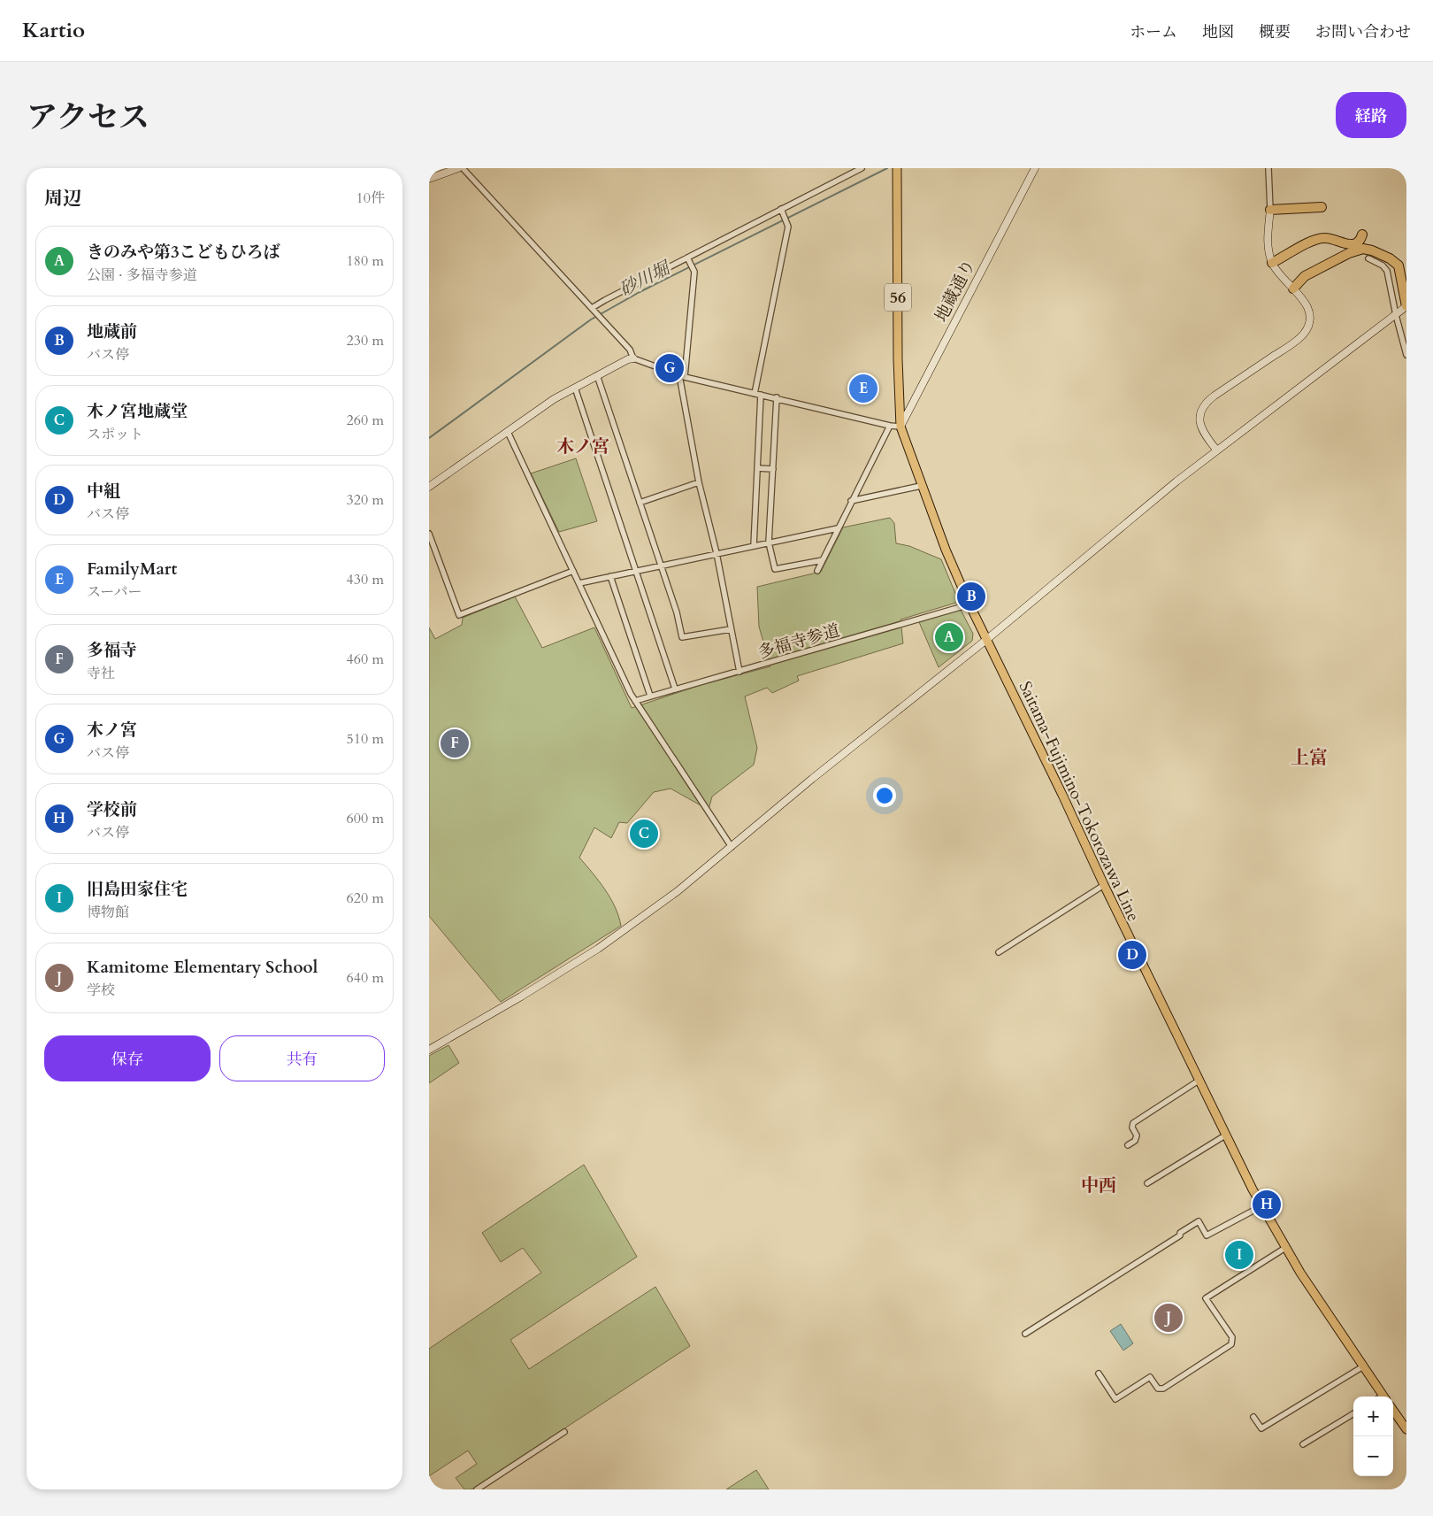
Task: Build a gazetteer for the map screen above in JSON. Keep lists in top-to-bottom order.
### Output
{
  "streets": {
    "main road": ["56", "Saitama-Fujimino-Tokorozawa Line"],
    "street": ["地蔵通り", "多福寺参道"]
  },
  "crossings": [
    ["地蔵通り", "Saitama-Fujimino-Tokorozawa Line"],
    ["多福寺参道", "Saitama-Fujimino-Tokorozawa Line"]
  ],
  "districts": ["木ノ宮", "上富", "中西"],
  "water": ["砂川堀"],
  "page": {
    "header": "Kartio",
    "nav": [
      "ホーム",
      "地図",
      "概要",
      "お問い合わせ"
    ],
    "title": "アクセス",
    "buttons": [
      "経路",
      ["保存", "共有"]
    ],
    "heading": ["周辺", "10件"],
    "list": [
      {
        "mark": "A",
        "name": "きのみや第3こどもひろば",
        "note": "公園 · 多福寺参道",
        "value": "180 m"
      },
      {
        "mark": "B",
        "name": "地蔵前",
        "note": "バス停",
        "value": "230 m"
      },
      {
        "mark": "C",
        "name": "木ノ宮地蔵堂",
        "note": "スポット",
        "value": "260 m"
      },
      {
        "mark": "D",
        "name": "中組",
        "note": "バス停",
        "value": "320 m"
      },
      {
        "mark": "E",
        "name": "FamilyMart",
        "note": "スーパー",
        "value": "430 m"
      },
      {
        "mark": "F",
        "name": "多福寺",
        "note": "寺社",
        "value": "460 m"
      },
      {
        "mark": "G",
        "name": "木ノ宮",
        "note": "バス停",
        "value": "510 m"
      },
      {
        "mark": "H",
        "name": "学校前",
        "note": "バス停",
        "value": "600 m"
      },
      {
        "mark": "I",
        "name": "旧島田家住宅",
        "note": "博物館",
        "value": "620 m"
      },
      {
        "mark": "J",
        "name": "Kamitome Elementary School",
        "note": "学校",
        "value": "640 m"
      }
    ],
    "pins": [
      "G",
      "E",
      "B",
      "A",
      "F",
      "C",
      "D",
      "H",
      "I",
      "J"
    ],
    "map_buttons": ["+", "−"]
  }
}
